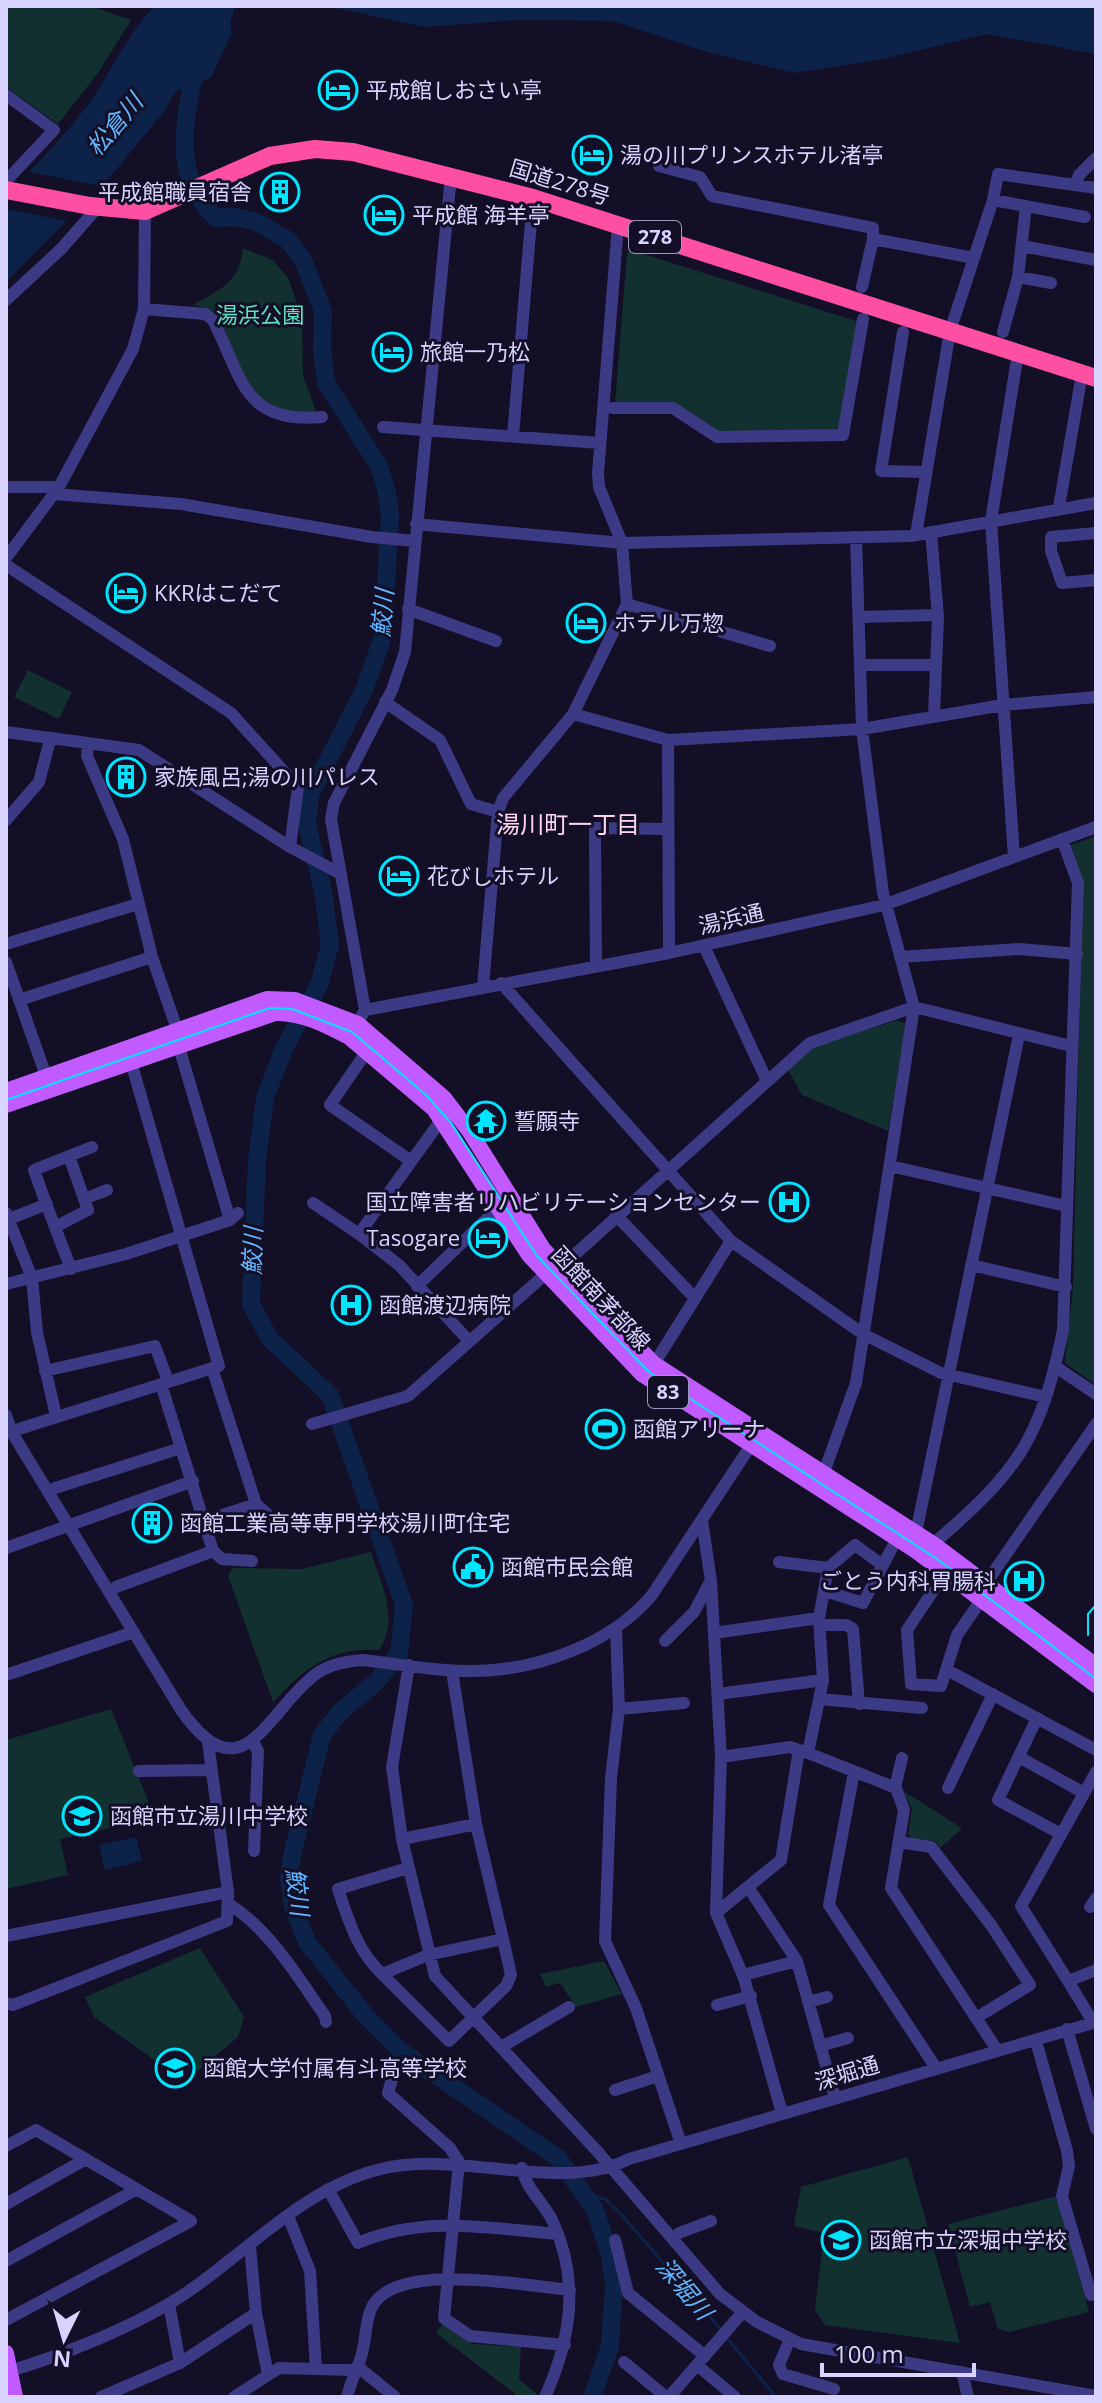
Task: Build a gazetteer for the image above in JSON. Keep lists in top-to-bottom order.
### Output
{
  "streets": {
    "highway": ["国道278号", "278"],
    "main road": ["函館南茅部線", "83"],
    "street": ["湯浜通", "深堀通"]
  },
  "crossings": [
    ["湯浜通", "函館南茅部線"]
  ],
  "districts": ["湯川町一丁目"],
  "water": ["松倉川", "鮫川", "深堀川"],
  "parks": ["湯浜公園"],
  "places": {
    "hotel": [
      "平成館しおさい亭",
      "湯の川プリンスホテル渚亭",
      "平成館 海羊亭",
      "旅館一乃松",
      "KKRはこだて",
      "ホテル万惣",
      "花びしホテル",
      "Tasogare"
    ],
    "building": ["平成館職員宿舎", "家族風呂;湯の川パレス", "函館工業高等専門学校湯川町住宅"],
    "temple": ["誓願寺"],
    "hospital": ["国立障害者リハビリテーションセンター", "函館渡辺病院", "ごとう内科胃腸科"],
    "sports": ["函館アリーナ"],
    "public building": ["函館市民会館"],
    "school or university": ["函館市立湯川中学校", "函館大学付属有斗高等学校", "函館市立深堀中学校"]
  },
  "scale_bar": "100 m",
  "north": "bottom"
}
